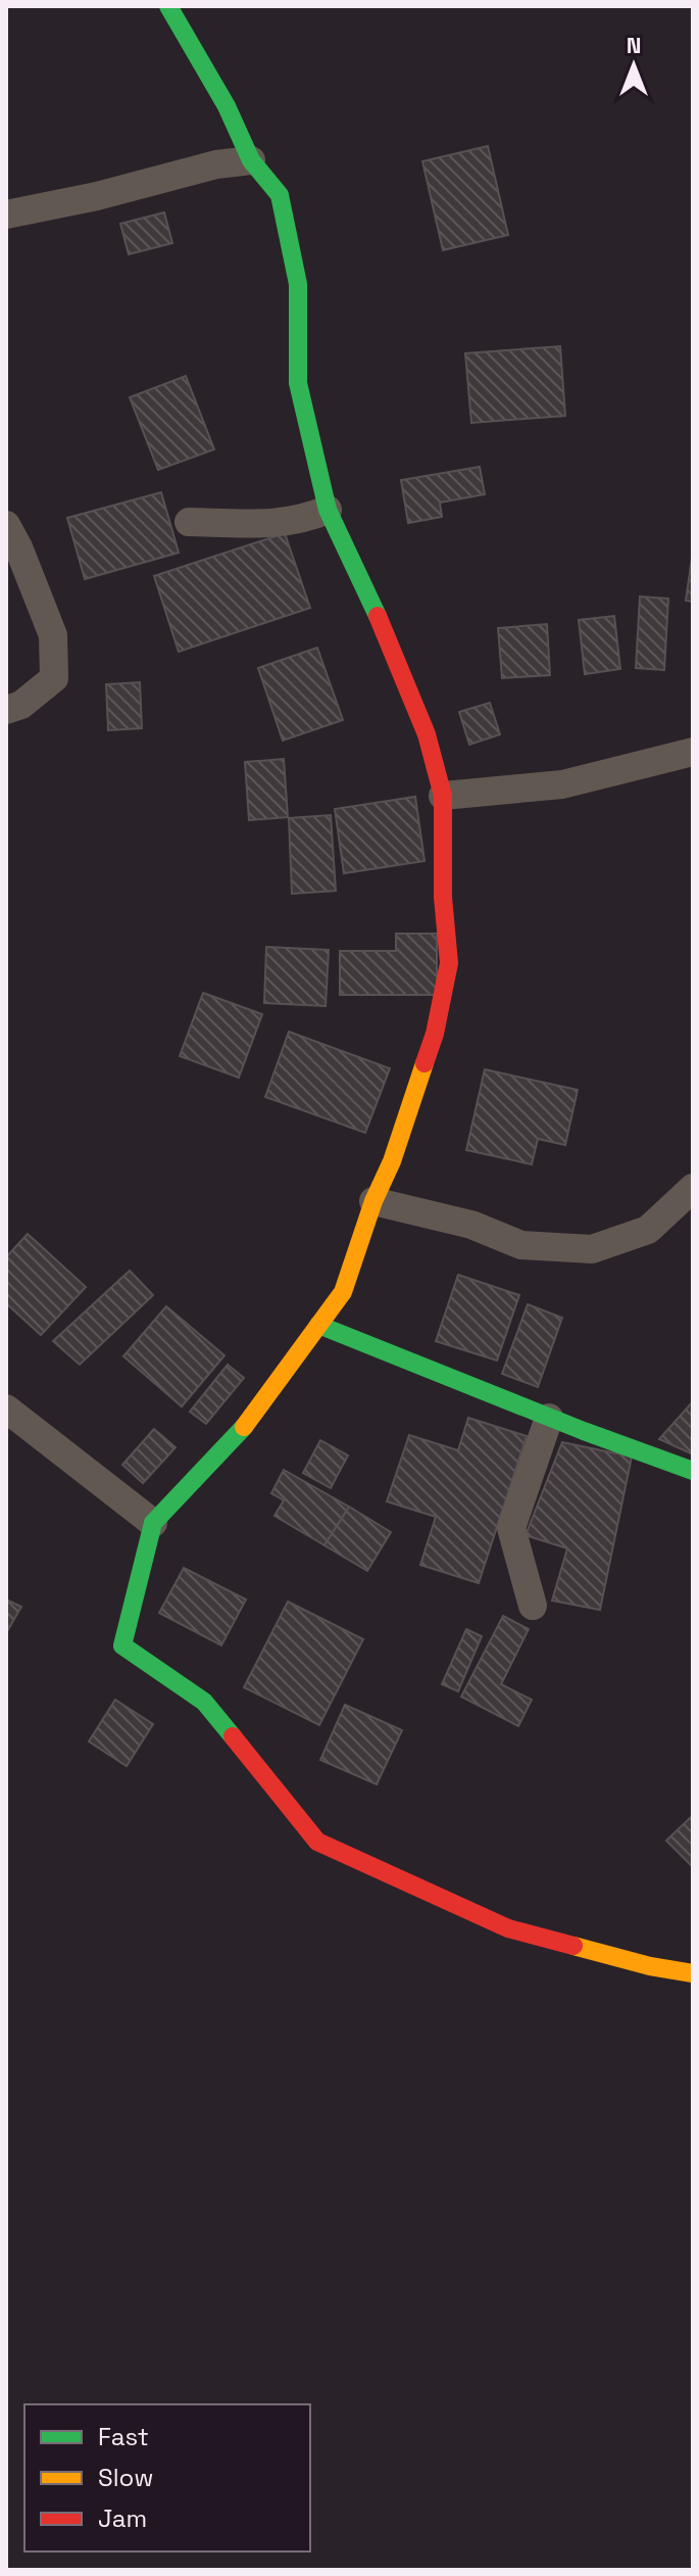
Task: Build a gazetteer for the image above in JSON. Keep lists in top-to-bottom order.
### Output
{
  "legend": ["Fast", "Slow", "Jam"],
  "north": "top"
}
